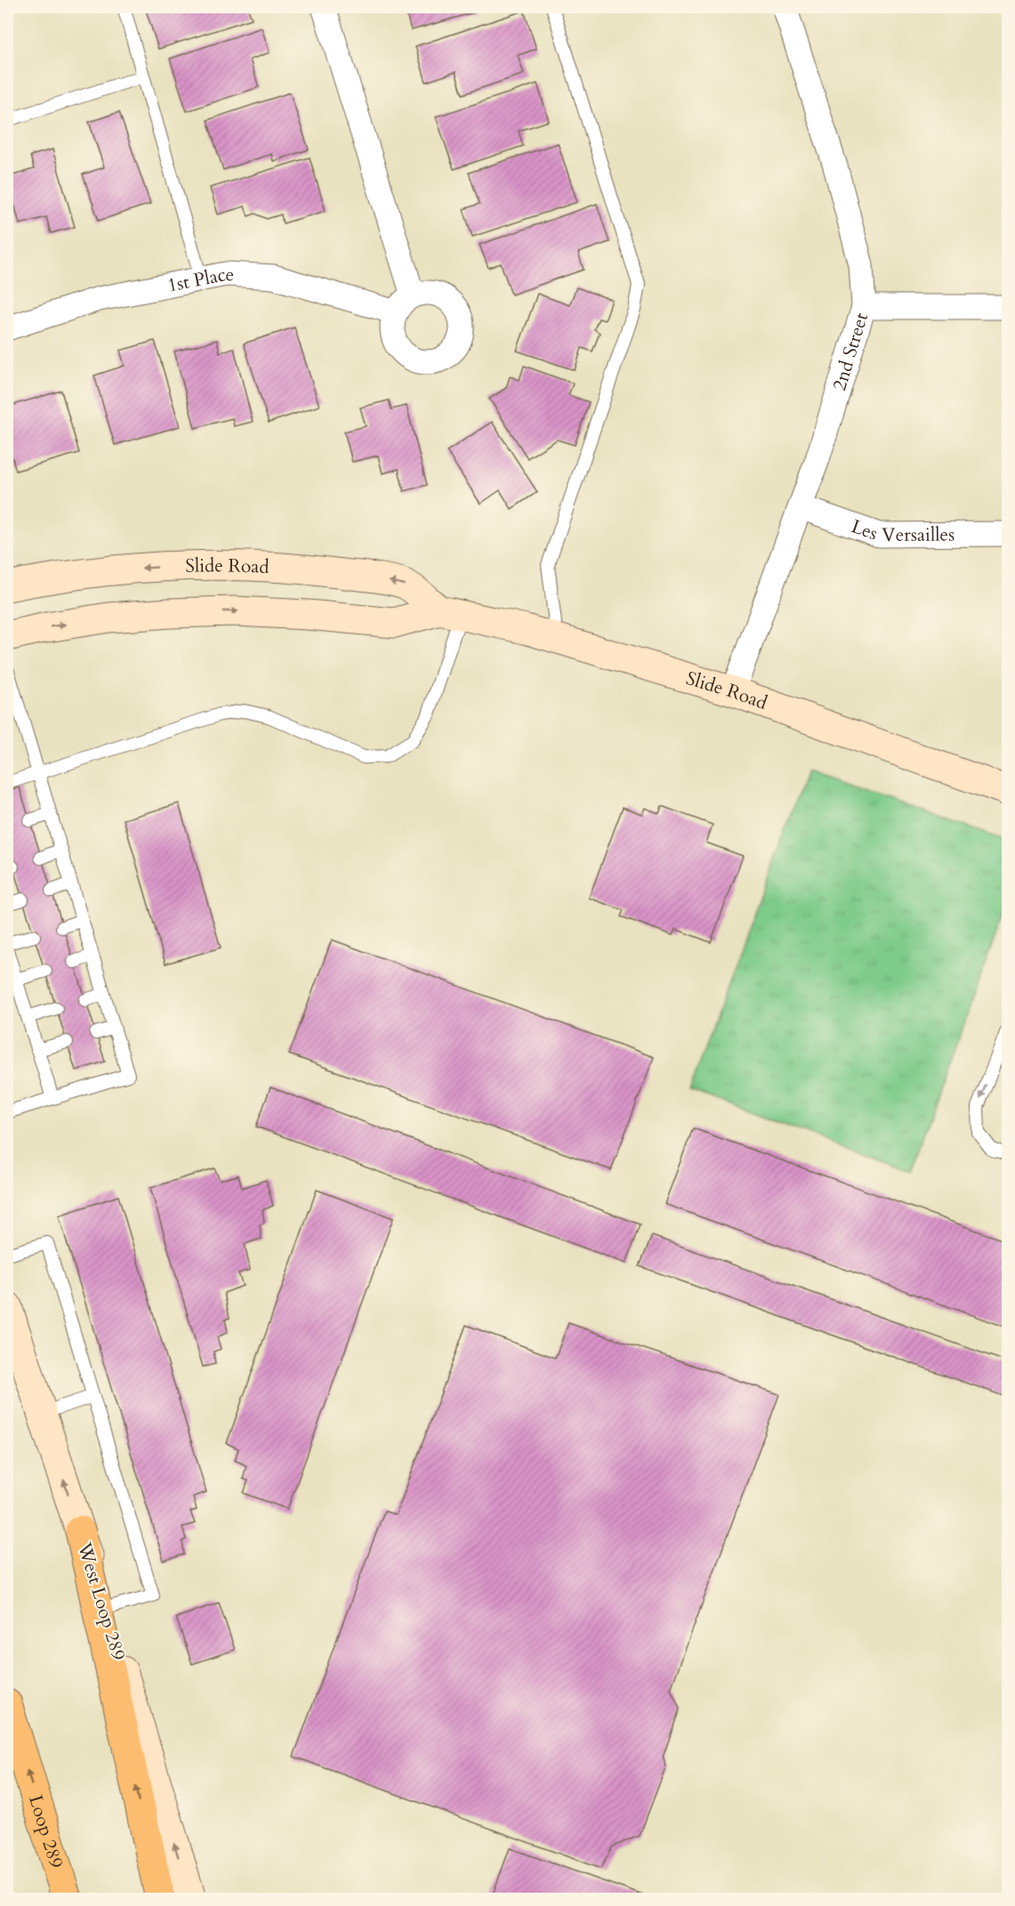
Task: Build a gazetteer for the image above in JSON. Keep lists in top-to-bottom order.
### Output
{
  "streets": {
    "highway": ["Loop 289"],
    "main road": ["Slide Road", "West Loop 289"],
    "street": ["1st Place", "2nd Street", "Les Versailles"]
  },
  "crossings": [
    ["2nd Street", "Les Versailles"],
    ["2nd Street", "Slide Road"]
  ],
  "one_way": ["West Loop 289"]
}
